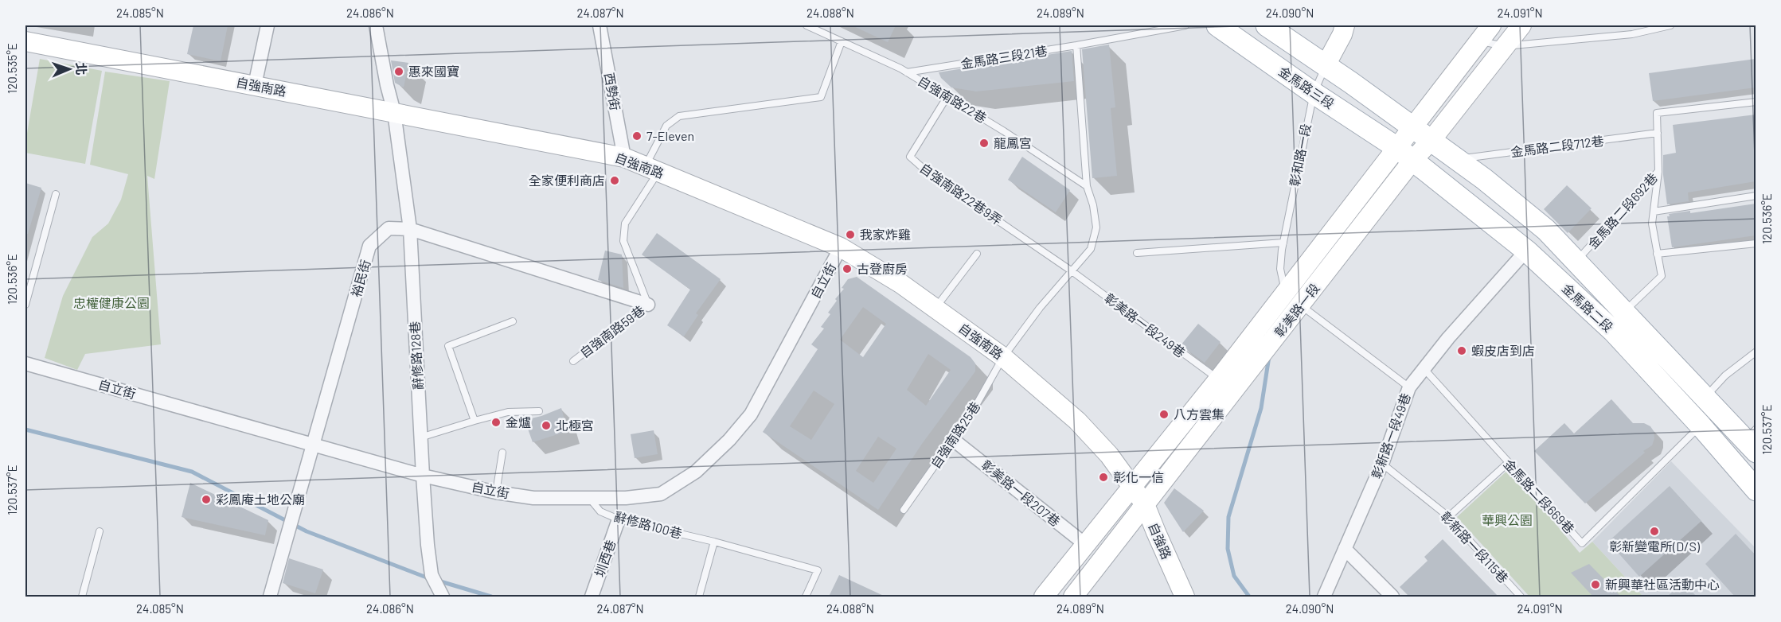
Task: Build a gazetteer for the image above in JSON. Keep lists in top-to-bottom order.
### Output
{
  "streets": {
    "main road": ["金馬路三段", "金馬路二段"],
    "street": [
      "自強南路",
      "西勢街",
      "彰和路一段",
      "裕民街",
      "自立街",
      "彰美路一段",
      "辭修路128巷",
      "彰新路一段49巷",
      "彰美路一段207巷",
      "自強路",
      "圳西巷"
    ],
    "lane": [
      "金馬路三段21巷",
      "自強南路22巷",
      "金馬路二段712巷",
      "自強南路22巷9弄",
      "金馬路二段692巷",
      "彰美路一段249巷",
      "自強南路59巷",
      "自強南路25巷",
      "金馬路二段669巷",
      "辭修路100巷",
      "彰新路一段115巷"
    ]
  },
  "crossings": [
    ["金馬路三段21巷", "自強南路22巷"],
    ["自強南路", "西勢街"],
    ["自強南路", "自立街"],
    ["自強南路", "彰美路一段"],
    ["自強南路", "自強南路59巷"],
    ["自強南路", "辭修路128巷"],
    ["自強南路", "自強南路25巷"],
    ["自強南路", "自強路"],
    ["金馬路三段", "彰和路一段"],
    ["金馬路三段", "金馬路二段"],
    ["金馬路三段", "彰美路一段"],
    ["自強南路22巷", "自強南路22巷9弄"],
    ["自強南路22巷", "自強南路59巷"],
    ["金馬路二段712巷", "金馬路二段692巷"],
    ["金馬路二段712巷", "金馬路二段"],
    ["彰和路一段", "彰美路一段"],
    ["自強南路22巷9弄", "彰美路一段249巷"],
    ["金馬路二段692巷", "金馬路二段"],
    ["裕民街", "自立街"],
    ["裕民街", "自強南路59巷"],
    ["裕民街", "辭修路128巷"],
    ["自立街", "辭修路128巷"],
    ["自立街", "辭修路100巷"],
    ["金馬路二段", "彰美路一段"],
    ["金馬路二段", "彰新路一段49巷"],
    ["金馬路二段", "金馬路二段669巷"],
    ["彰美路一段", "彰美路一段249巷"],
    ["彰美路一段", "彰美路一段207巷"],
    ["彰美路一段", "自強路"],
    ["彰新路一段49巷", "金馬路二段669巷"],
    ["彰新路一段49巷", "彰新路一段115巷"],
    ["辭修路100巷", "圳西巷"]
  ],
  "parks": ["忠權健康公園", "華興公園"],
  "places": [
    "惠來國寶",
    "7-Eleven",
    "龍鳳宮",
    "全家便利商店",
    "我家炸雞",
    "古登廚房",
    "蝦皮店到店",
    "八方雲集",
    "金爐",
    "北極宮",
    "彰化一信",
    "彩鳳庵土地公廟",
    "彰新變電所(D/S)",
    "新興華社區活動中心"
  ],
  "north": "right",
  "coordinates": [
    "24.085°N",
    "24.086°N",
    "24.087°N",
    "24.088°N",
    "24.089°N",
    "24.090°N",
    "24.091°N",
    "120.535°E",
    "120.536°E",
    "120.537°E"
  ]
}
